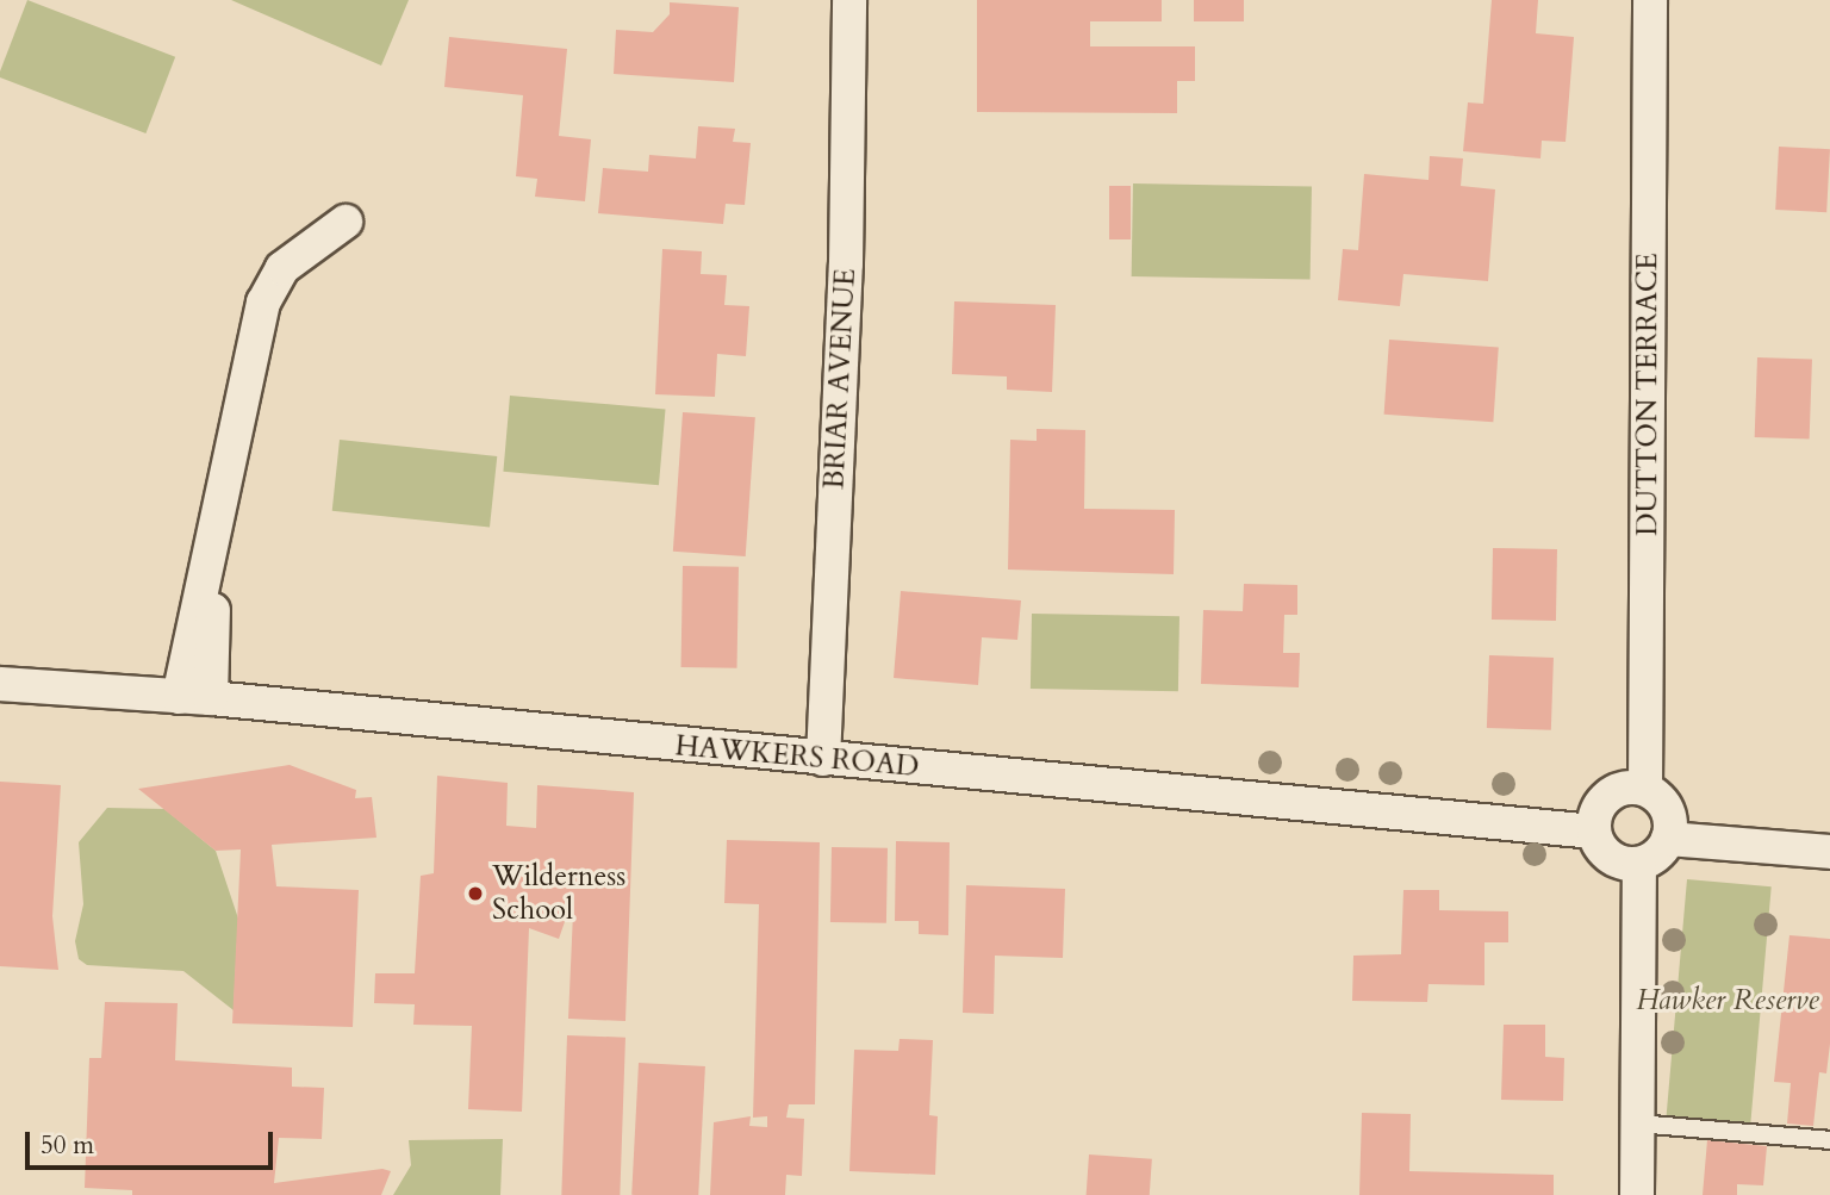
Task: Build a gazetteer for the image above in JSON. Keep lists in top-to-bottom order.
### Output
{
  "streets": {
    "street": ["BRIAR AVENUE", "DUTTON TERRACE", "HAWKERS ROAD"]
  },
  "crossings": [
    ["BRIAR AVENUE", "HAWKERS ROAD"],
    ["DUTTON TERRACE", "HAWKERS ROAD"]
  ],
  "parks": ["Hawker Reserve"],
  "places": ["Wilderness School"],
  "scale_bar": "50 m"
}
